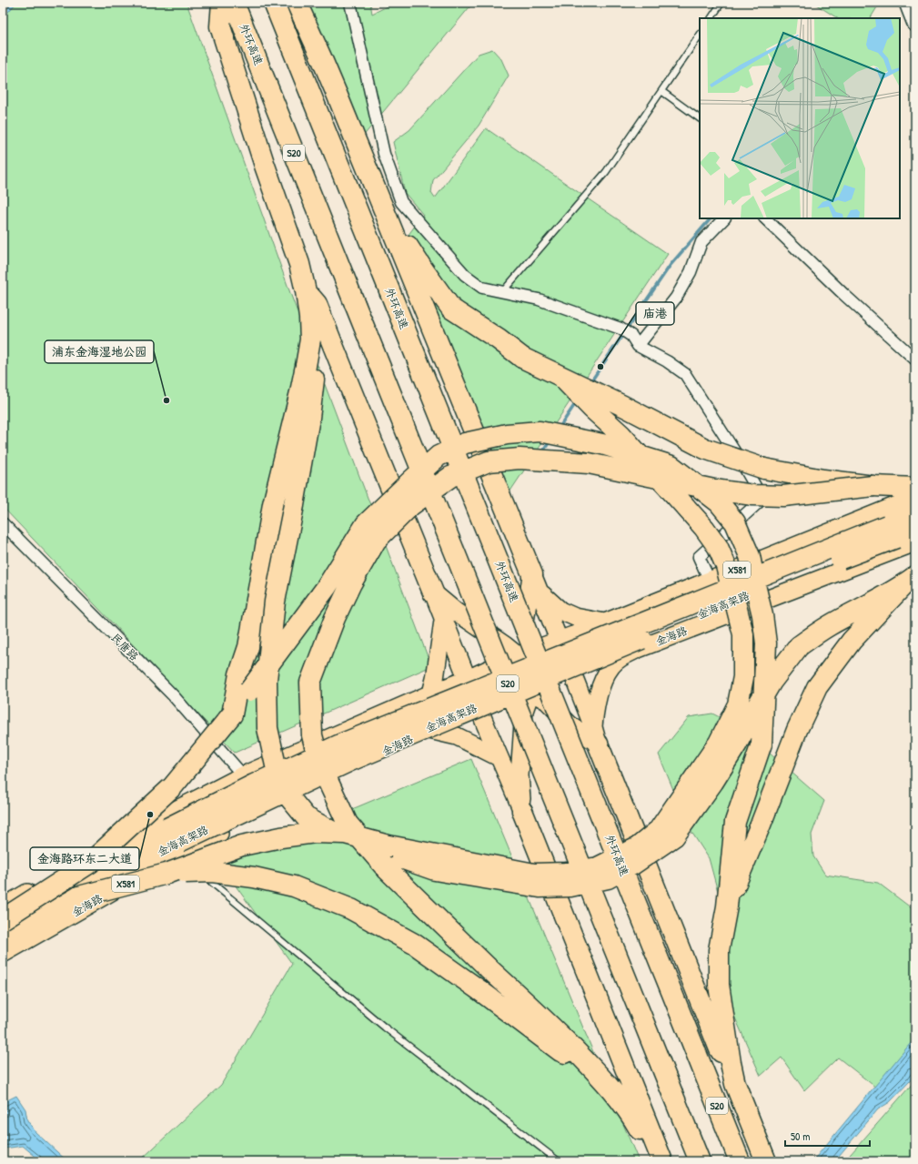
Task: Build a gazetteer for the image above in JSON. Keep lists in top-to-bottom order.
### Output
{
  "streets": {
    "highway": ["外环高速", "S20", "金海高架路"],
    "main road": ["X581", "金海路"],
    "street": ["民唐路"]
  },
  "crossings": [
    ["X581", "民唐路"]
  ],
  "places": ["庙港", "浦东金海湿地公园", "金海路环东二大道"],
  "scale_bar": "50 m"
}
